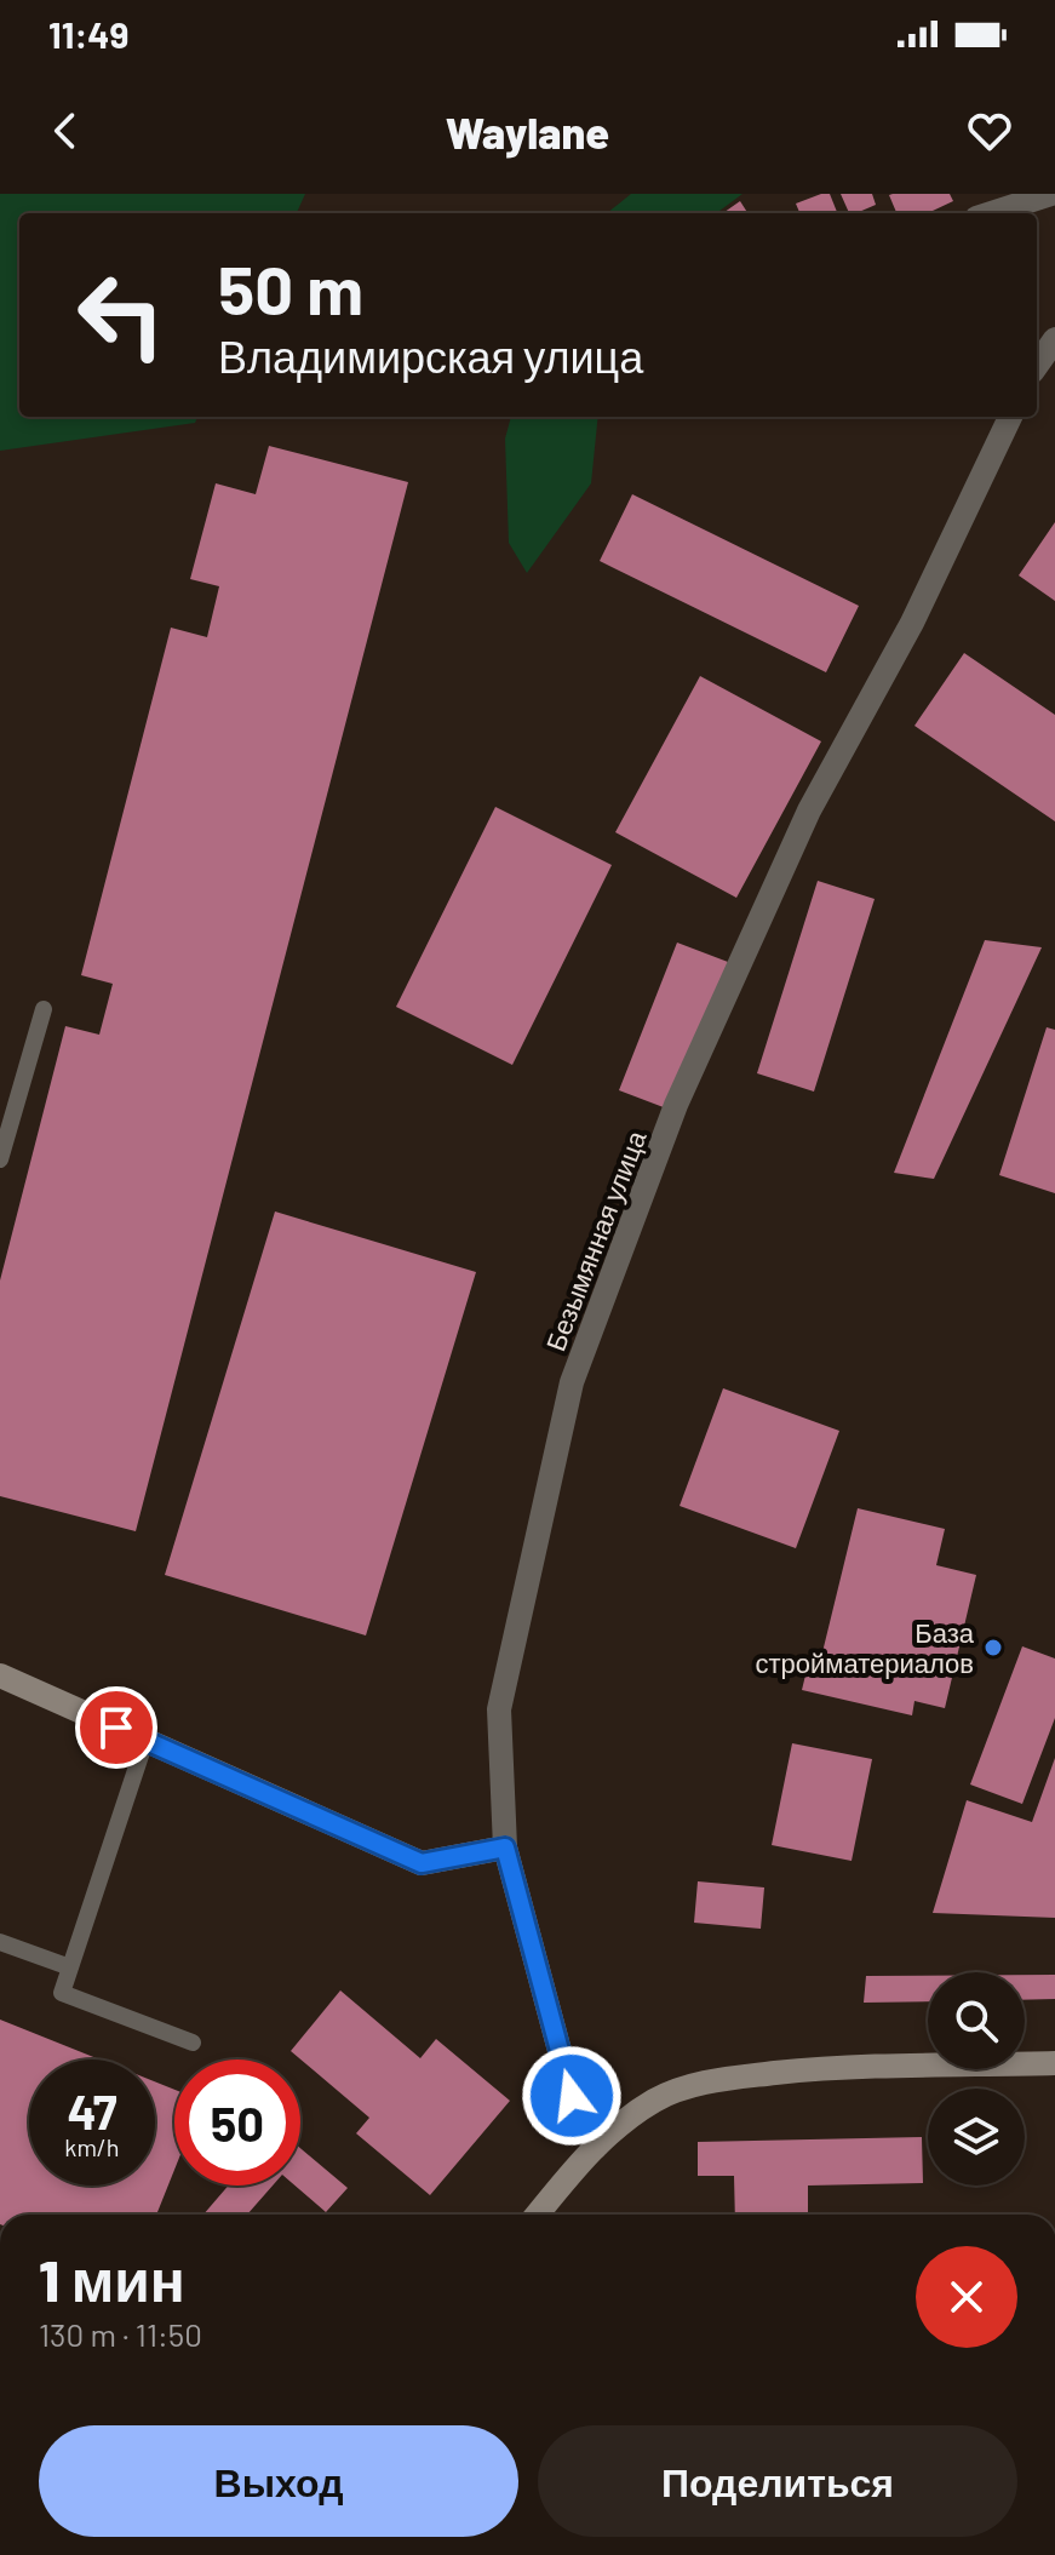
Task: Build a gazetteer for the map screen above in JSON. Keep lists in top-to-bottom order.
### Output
{
  "streets": {
    "main road": ["Безымянная улица"]
  },
  "places": ["База стройматериалов"],
  "page": {
    "status": "11:49",
    "header": "Waylane",
    "turn": ["50 m", "Владимирская улица"],
    "speed": "47 km/h",
    "limit": "50",
    "heading": ["1 мин", "130 m · 11:50"],
    "buttons": ["Выход", "Поделиться"]
  }
}
